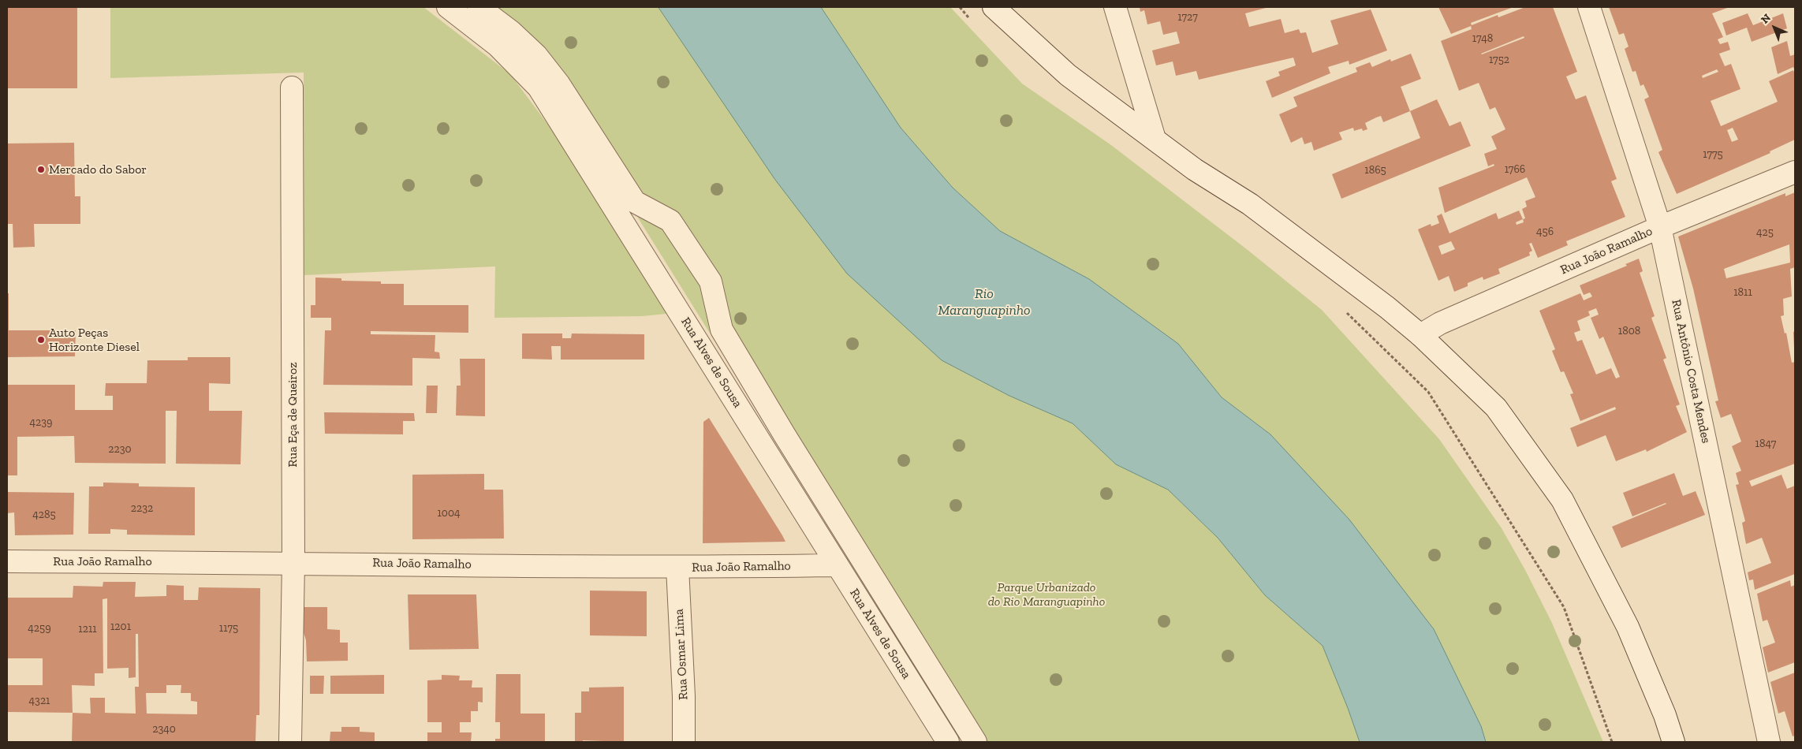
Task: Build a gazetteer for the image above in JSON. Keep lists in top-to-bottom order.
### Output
{
  "streets": {
    "street": [
      "Rua João Ramalho",
      "Rua Alves de Sousa",
      "Rua Antônio Costa Mendes",
      "Rua Eça de Queiroz",
      "Rua Osmar Lima"
    ]
  },
  "crossings": [
    ["Rua João Ramalho", "Rua Alves de Sousa"],
    ["Rua João Ramalho", "Rua Antônio Costa Mendes"],
    ["Rua João Ramalho", "Rua Eça de Queiroz"],
    ["Rua João Ramalho", "Rua Osmar Lima"]
  ],
  "water": ["Rio Maranguapinho"],
  "parks": ["Parque Urbanizado do Rio Maranguapinho"],
  "places": ["Mercado do Sabor", "Auto Peças Horizonte Diesel"],
  "house_numbers": [
    "1727",
    "1748",
    "1752",
    "1775",
    "1766",
    "1865",
    "456",
    "425",
    "1811",
    "1808",
    "4239",
    "1847",
    "2230",
    "2232",
    "1004",
    "4285",
    "1201",
    "4259",
    "1175",
    "1211",
    "4321",
    "2340"
  ],
  "north": "top left"
}
